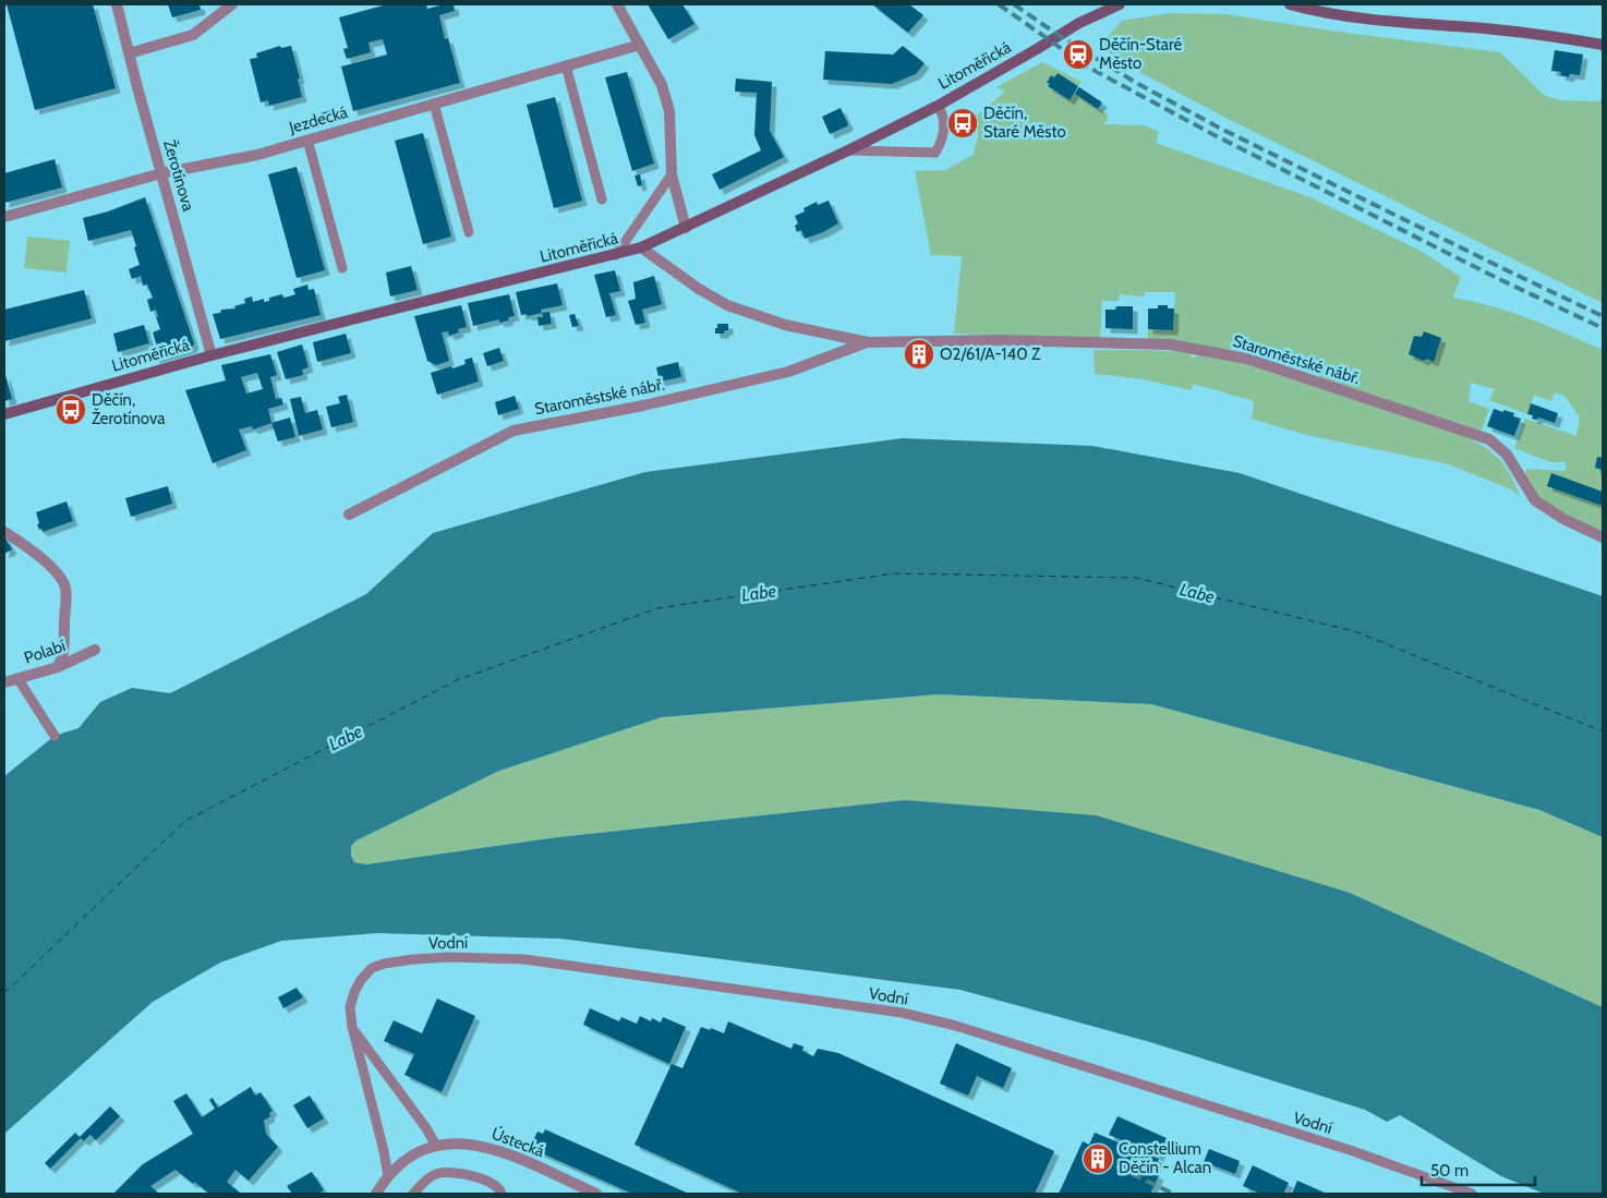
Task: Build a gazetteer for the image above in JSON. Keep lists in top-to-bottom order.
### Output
{
  "streets": {
    "main road": ["Litoměřická"],
    "street": [
      "Jezdecká",
      "Žerotínova",
      "Staroměstské nábř.",
      "Polabí",
      "Ústecká"
    ],
    "lane": ["Vodní"]
  },
  "crossings": [
    ["Litoměřická", "Žerotínova"],
    ["Litoměřická", "Staroměstské nábř."],
    ["Jezdecká", "Žerotínova"],
    ["Vodní", "Ústecká"]
  ],
  "water": ["Labe"],
  "places": {
    "station": ["Děčín-Staré Město"],
    "bus stop": ["Děčín, Staré Město", "Děčín, Žerotínova"],
    "building": ["O2/61/A-140 Z", "Constellium Děčín - Alcan"]
  },
  "scale_bar": "50 m"
}
